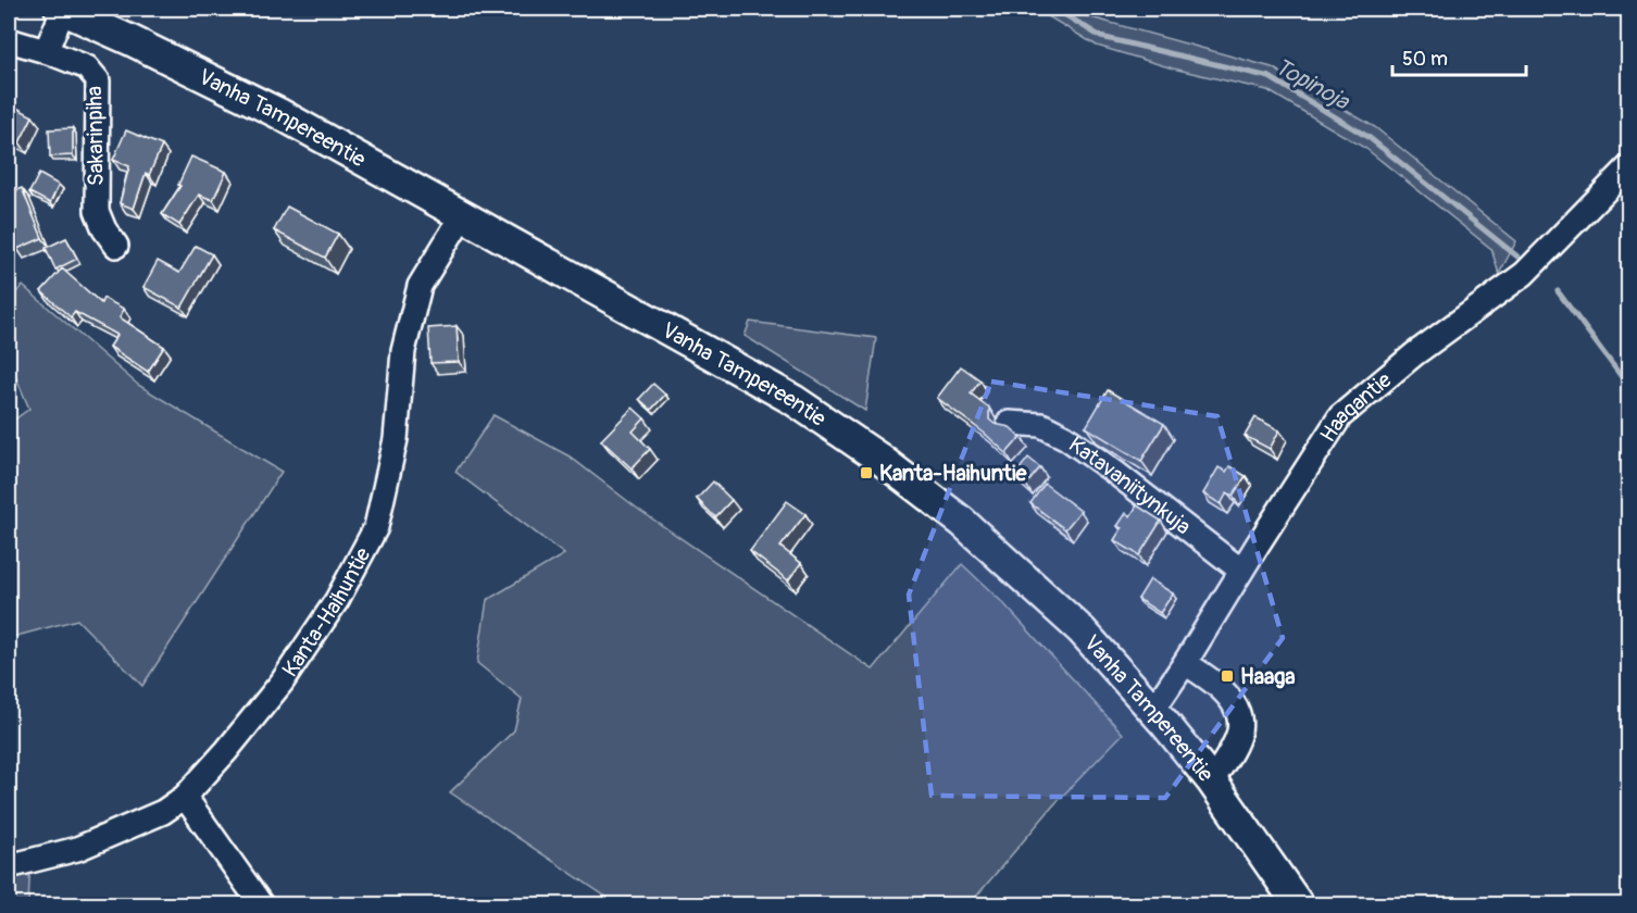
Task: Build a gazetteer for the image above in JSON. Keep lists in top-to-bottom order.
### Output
{
  "streets": {
    "main road": ["Vanha Tampereentie"],
    "street": [
      "Sakarinpiha",
      "Haagantie",
      "Katavaniitynkuja",
      "Kanta-Haihuntie"
    ]
  },
  "crossings": [
    ["Vanha Tampereentie", "Haagantie"],
    ["Vanha Tampereentie", "Kanta-Haihuntie"],
    ["Haagantie", "Katavaniitynkuja"]
  ],
  "water": ["Topinoja"],
  "places": {
    "transit": ["Kanta-Haihuntie", "Haaga"]
  },
  "scale_bar": "50 m"
}
